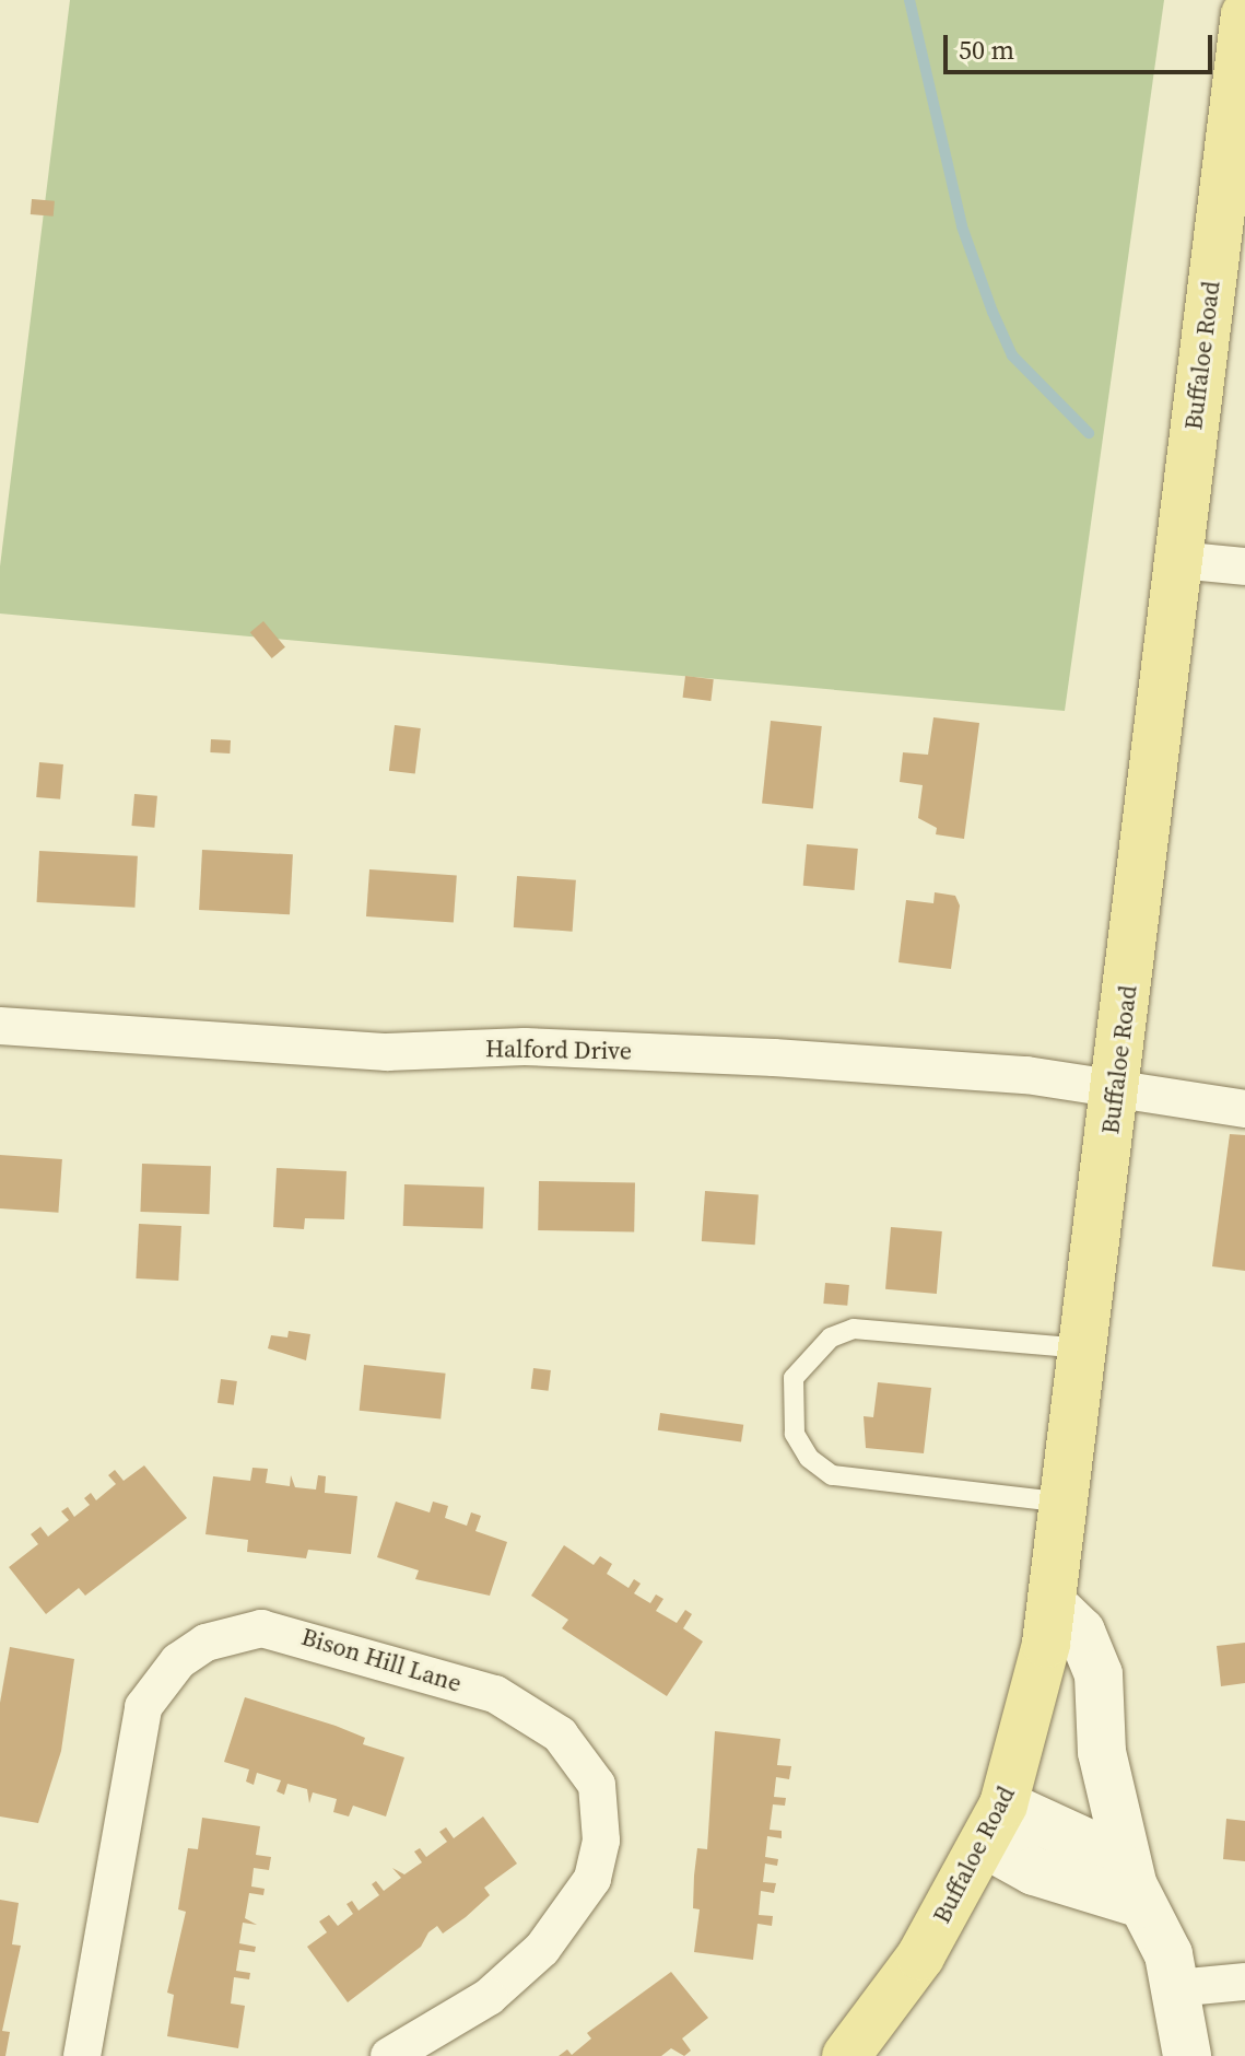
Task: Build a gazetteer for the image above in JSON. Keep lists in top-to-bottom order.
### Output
{
  "streets": {
    "main road": ["Buffaloe Road"],
    "street": ["Halford Drive", "Bison Hill Lane"]
  },
  "crossings": [
    ["Buffaloe Road", "Halford Drive"]
  ],
  "scale_bar": "50 m"
}
